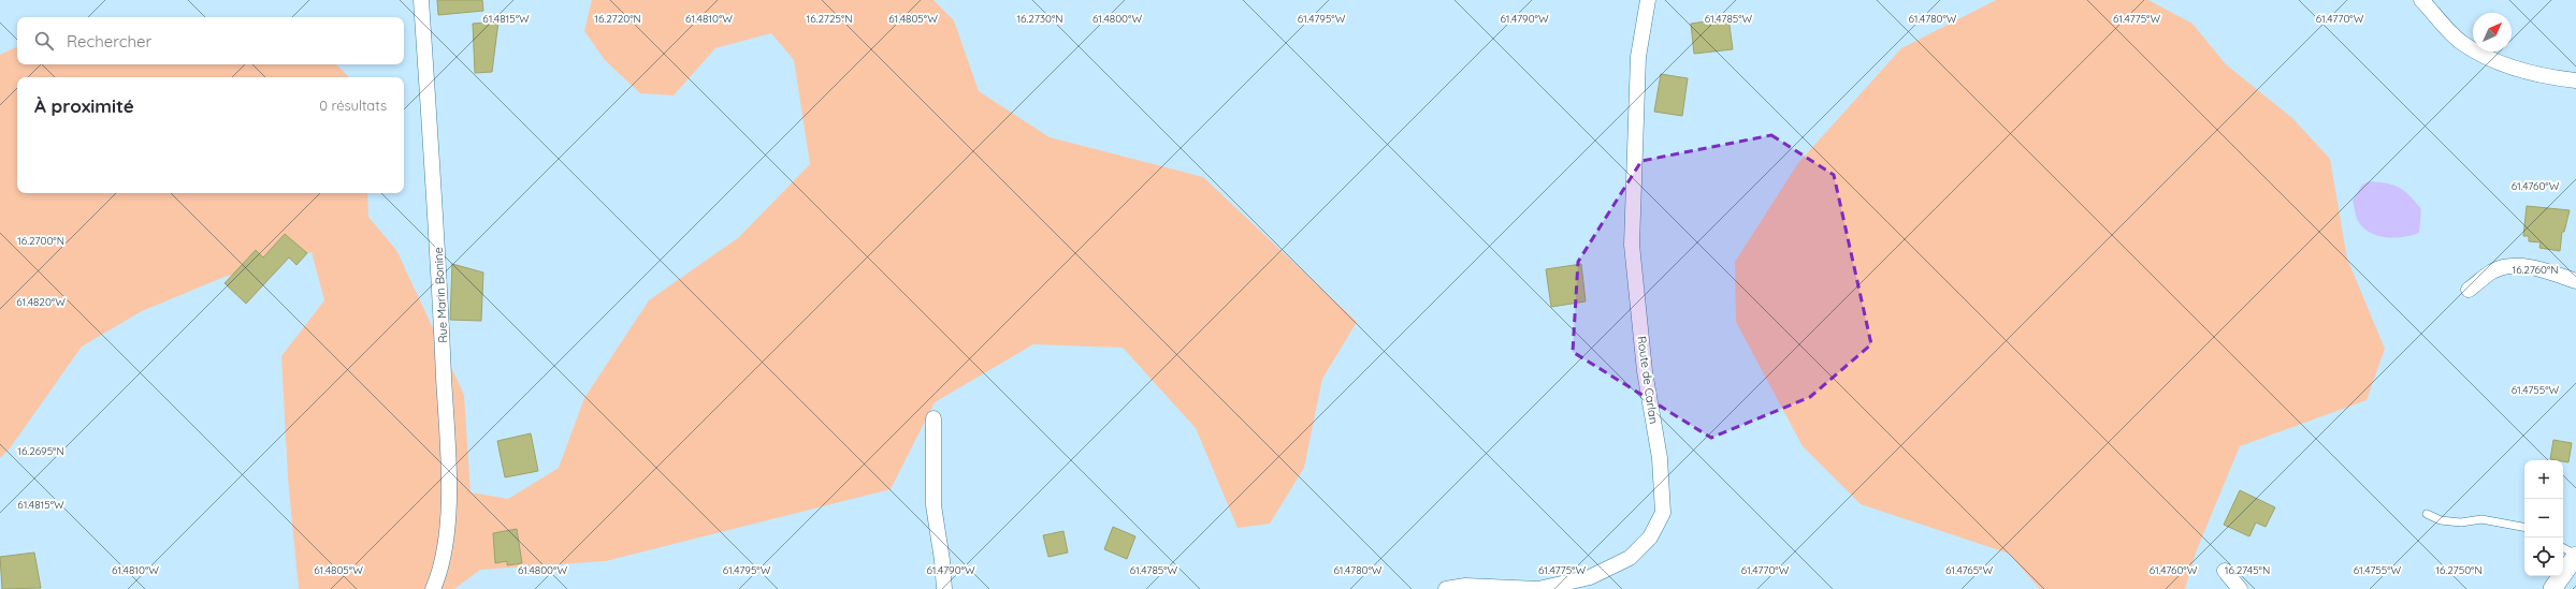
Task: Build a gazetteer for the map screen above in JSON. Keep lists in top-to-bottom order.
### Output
{
  "streets": {
    "street": ["Rue Marin Bonine", "Route de Carlan"]
  },
  "north": "top right",
  "page": {
    "search": "Rechercher",
    "heading": ["À proximité", "0 résultats"],
    "map_buttons": ["+", "−"]
  },
  "coordinates": [
    "61.4815°W",
    "16.2720°N",
    "61.4810°W",
    "16.2725°N",
    "61.4805°W",
    "16.2730°N",
    "61.4800°W",
    "61.4795°W",
    "61.4790°W",
    "61.4785°W",
    "61.4780°W",
    "61.4775°W",
    "61.4770°W",
    "61.4760°W",
    "16.2700°N",
    "16.2760°N",
    "61.4820°W",
    "61.4755°W",
    "16.2695°N",
    "61.4765°W",
    "16.2745°N",
    "16.2750°N"
  ]
}
